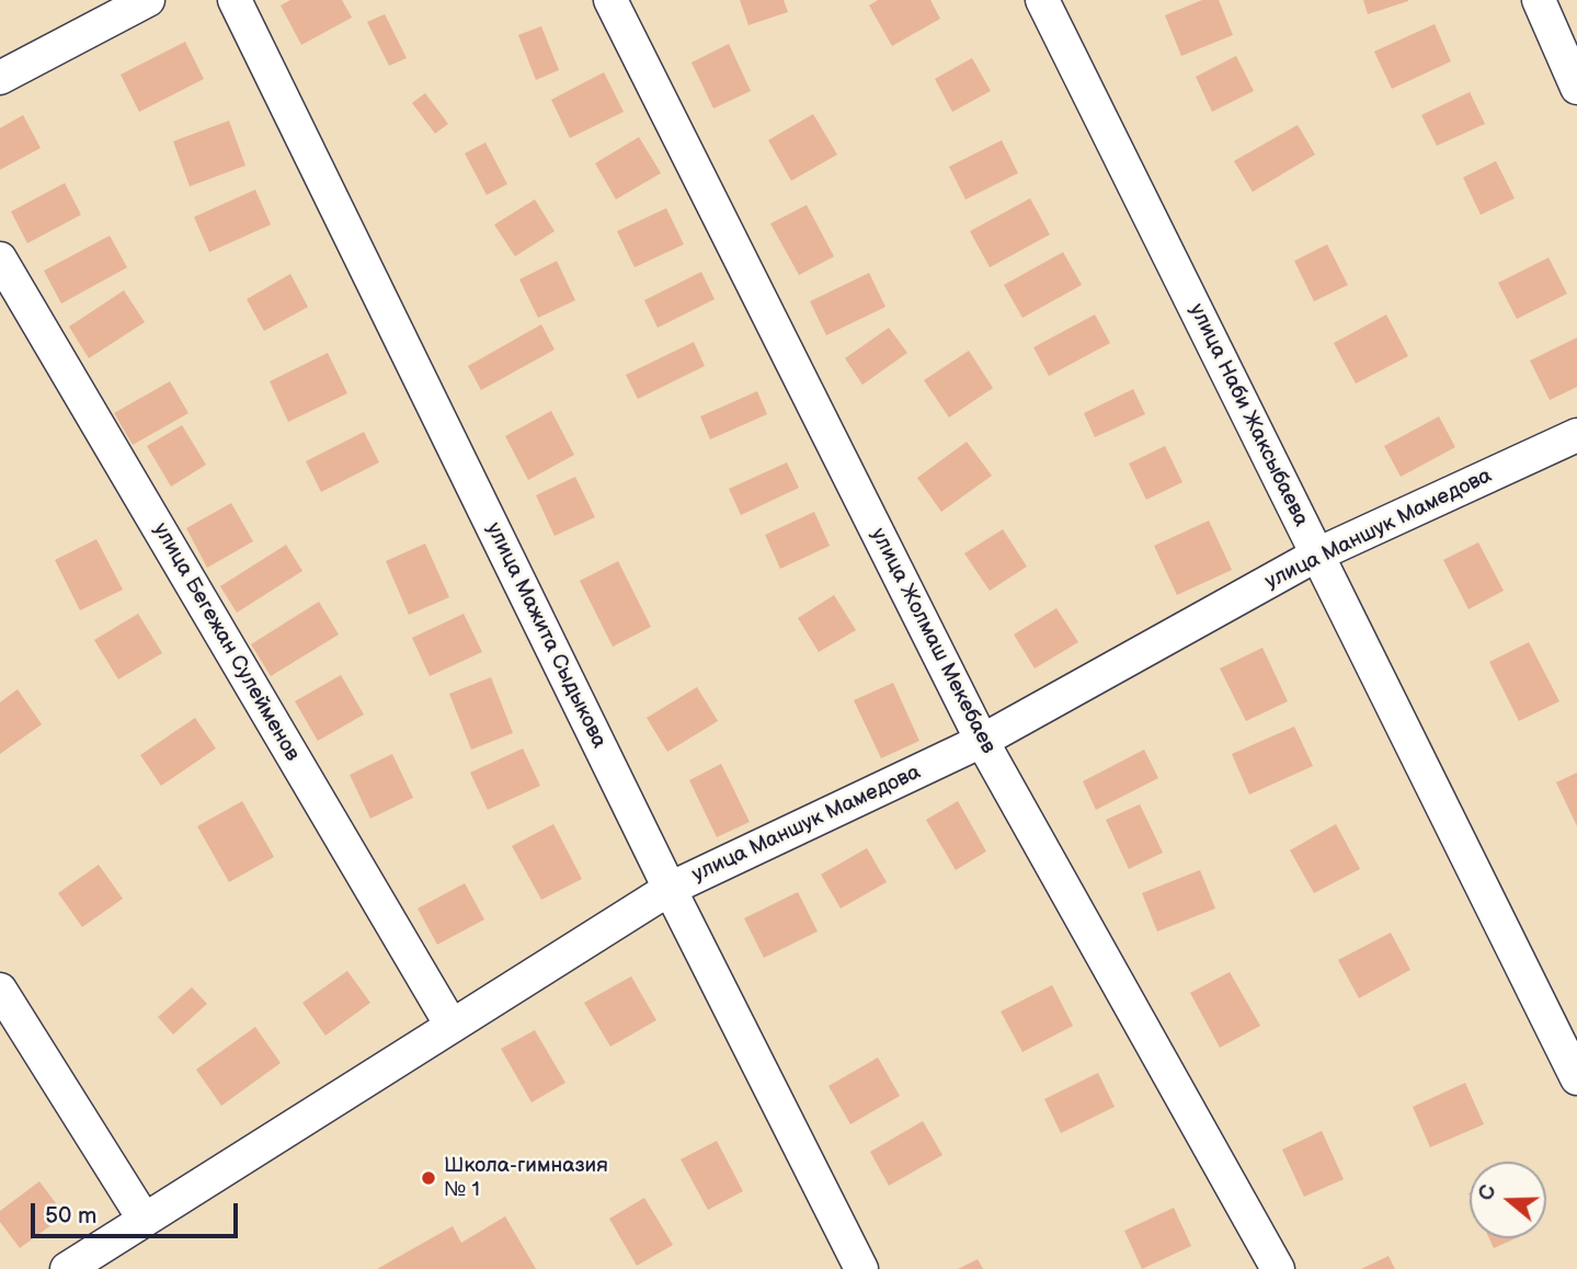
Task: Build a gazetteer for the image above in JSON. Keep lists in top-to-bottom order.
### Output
{
  "streets": {
    "street": [
      "улица Наби Жаксыбаева",
      "улица Маншук Мамедова",
      "улица Мажита Сыдыкова",
      "улица Жолмаш Мекебаев",
      "улица Бегежан Сулейменов"
    ]
  },
  "crossings": [
    ["улица Наби Жаксыбаева", "улица Маншук Мамедова"],
    ["улица Маншук Мамедова", "улица Мажита Сыдыкова"],
    ["улица Маншук Мамедова", "улица Жолмаш Мекебаев"],
    ["улица Маншук Мамедова", "улица Бегежан Сулейменов"]
  ],
  "places": ["Школа-гимназия № 1"],
  "scale_bar": "50 m",
  "north": "left"
}
